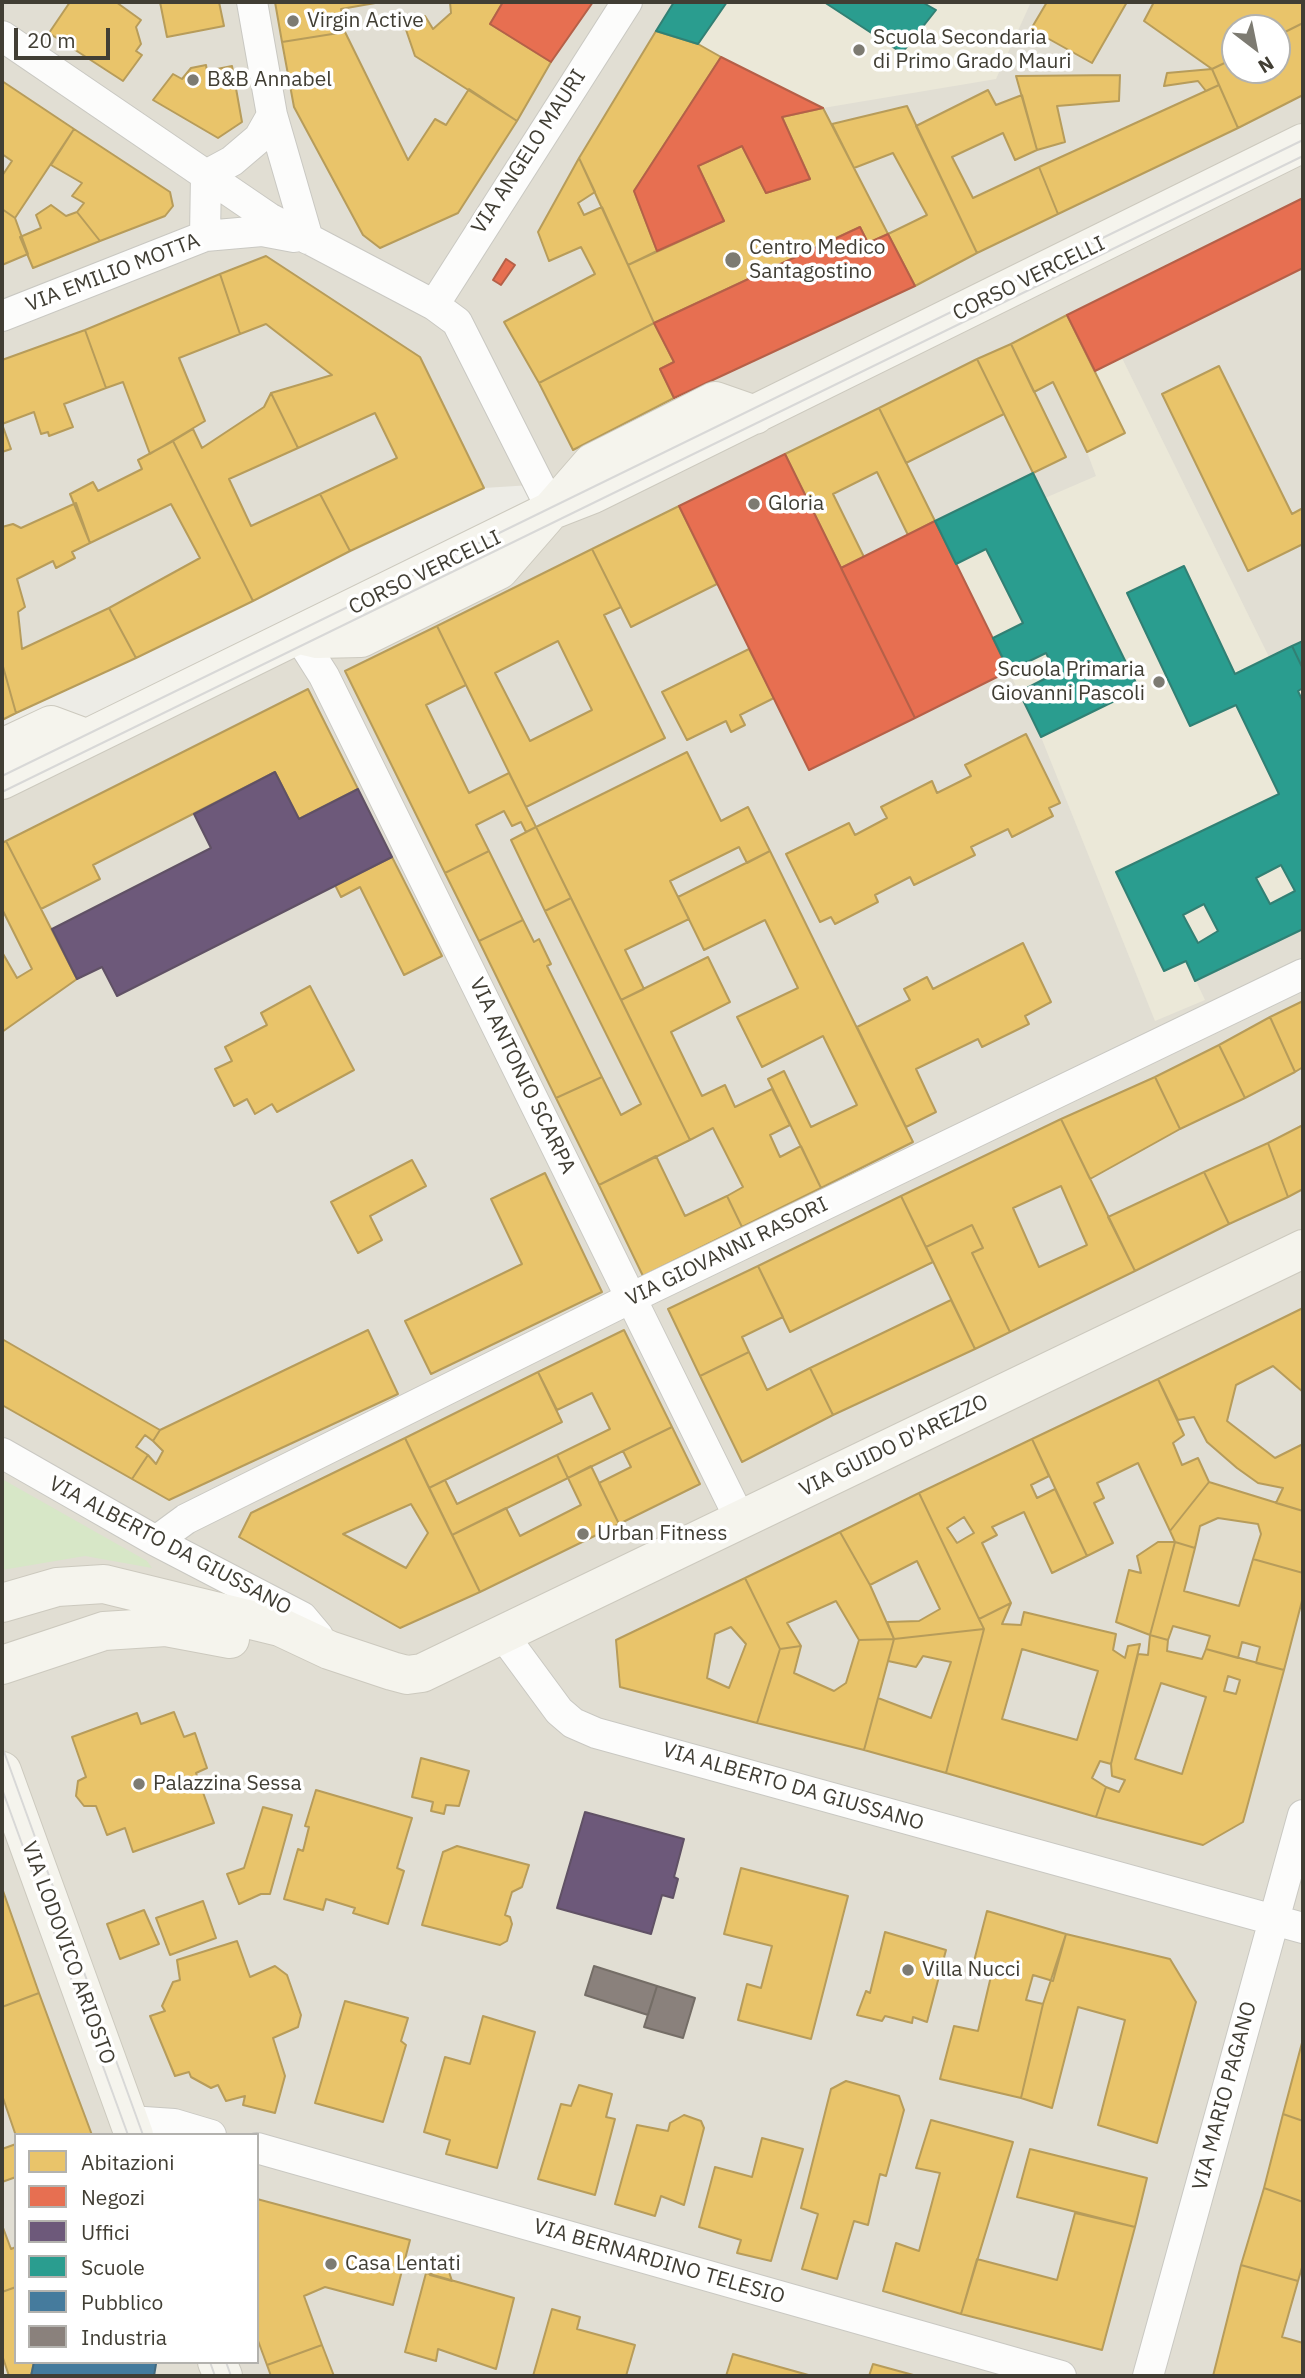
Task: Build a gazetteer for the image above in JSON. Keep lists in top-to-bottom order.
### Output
{
  "streets": {
    "main road": [
      "CORSO VERCELLI",
      "VIA GUIDO D'AREZZO",
      "VIA ALBERTO DA GIUSSANO",
      "VIA LODOVICO ARIOSTO"
    ],
    "street": [
      "VIA ANGELO MAURI",
      "VIA EMILIO MOTTA",
      "VIA ANTONIO SCARPA",
      "VIA GIOVANNI RASORI",
      "VIA MARIO PAGANO",
      "VIA BERNARDINO TELESIO"
    ]
  },
  "crossings": [
    ["CORSO VERCELLI", "VIA ANTONIO SCARPA"],
    ["VIA ANTONIO SCARPA", "VIA GIOVANNI RASORI"],
    ["VIA ANTONIO SCARPA", "VIA GUIDO D'AREZZO"],
    ["VIA GIOVANNI RASORI", "VIA ALBERTO DA GIUSSANO"],
    ["VIA GUIDO D'AREZZO", "VIA ALBERTO DA GIUSSANO"],
    ["VIA ALBERTO DA GIUSSANO", "VIA MARIO PAGANO"]
  ],
  "places": [
    "Virgin Active",
    "Scuola Secondaria di Primo Grado Mauri",
    "B&B Annabel",
    "Centro Medico Santagostino",
    "Gloria",
    "Scuola Primaria Giovanni Pascoli",
    "Urban Fitness",
    "Palazzina Sessa",
    "Villa Nucci",
    "Casa Lentati"
  ],
  "legend": [
    "Abitazioni",
    "Negozi",
    "Uffici",
    "Scuole",
    "Pubblico",
    "Industria"
  ],
  "scale_bar": "20 m",
  "north": "bottom right"
}
